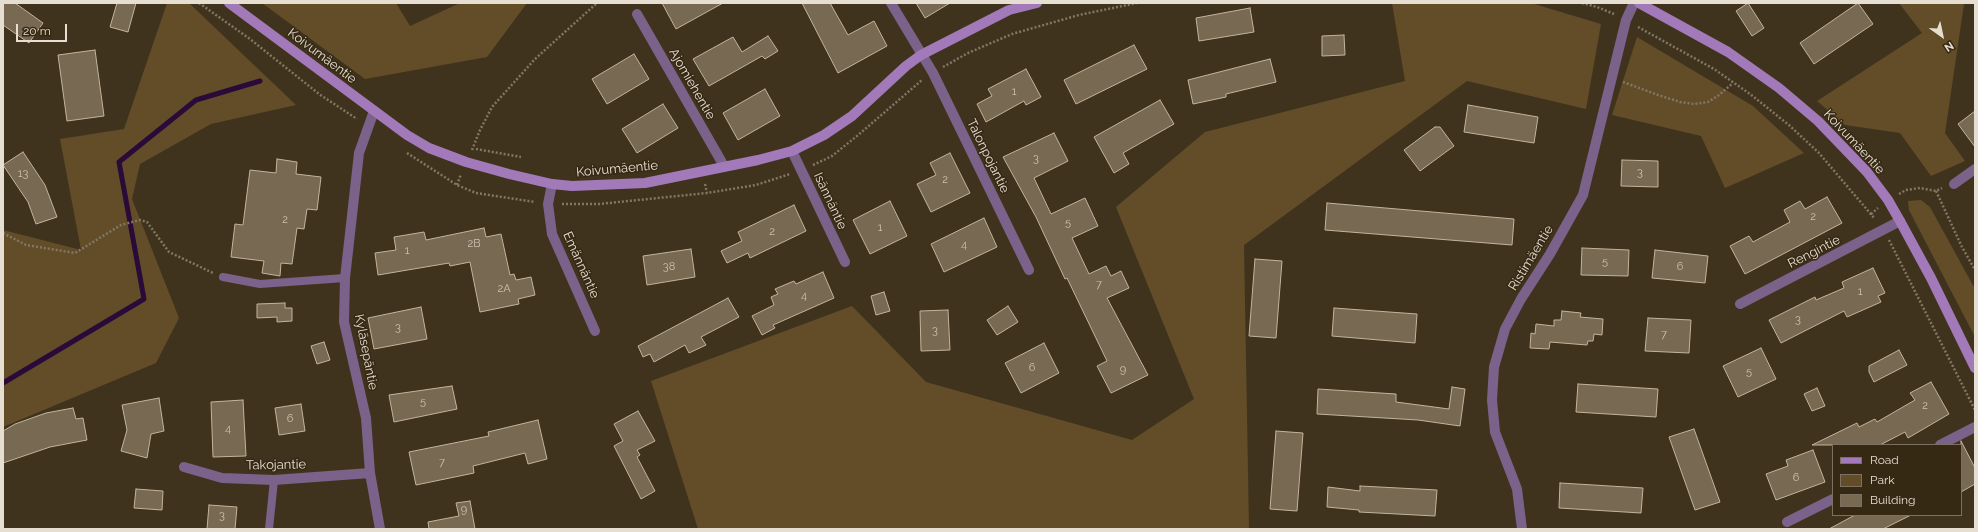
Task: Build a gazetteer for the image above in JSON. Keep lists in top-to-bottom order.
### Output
{
  "streets": {
    "street": [
      "Koivumäentie",
      "Ajomiehentie",
      "Talonpojantie",
      "Isännäntie",
      "Rengintie",
      "Ristimäentie",
      "Emännäntie",
      "Kyläsepäntie",
      "Takojantie"
    ]
  },
  "crossings": [
    ["Koivumäentie", "Ajomiehentie"],
    ["Koivumäentie", "Talonpojantie"],
    ["Koivumäentie", "Isännäntie"],
    ["Koivumäentie", "Rengintie"],
    ["Koivumäentie", "Emännäntie"],
    ["Koivumäentie", "Kyläsepäntie"],
    ["Kyläsepäntie", "Takojantie"]
  ],
  "house_numbers": [
    "1",
    "3",
    "3",
    "13",
    "2",
    "2",
    "2",
    "5",
    "1",
    "2",
    "2B",
    "4",
    "1",
    "5",
    "38",
    "6",
    "7",
    "2A",
    "1",
    "4",
    "3",
    "3",
    "3",
    "7",
    "6",
    "9",
    "5",
    "5",
    "2",
    "6",
    "4",
    "7",
    "6",
    "9",
    "3"
  ],
  "legend": ["Road", "Park", "Building"],
  "scale_bar": "20 m",
  "north": "bottom right"
}
